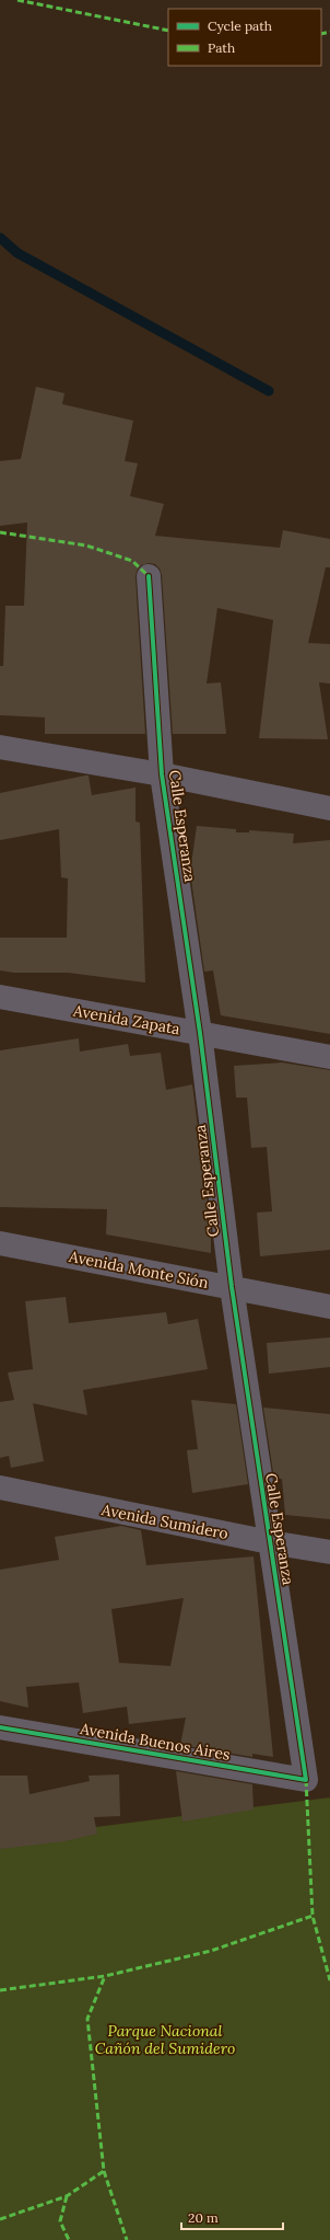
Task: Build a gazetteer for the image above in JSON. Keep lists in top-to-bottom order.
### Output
{
  "streets": {
    "street": [
      "Calle Esperanza",
      "Avenida Zapata",
      "Avenida Monte Sión",
      "Avenida Sumidero",
      "Avenida Buenos Aires"
    ]
  },
  "crossings": [
    ["Calle Esperanza", "Avenida Zapata"],
    ["Calle Esperanza", "Avenida Monte Sión"],
    ["Calle Esperanza", "Avenida Sumidero"],
    ["Calle Esperanza", "Avenida Buenos Aires"]
  ],
  "parks": ["Parque Nacional Cañón del Sumidero"],
  "legend": ["Cycle path", "Path"],
  "scale_bar": "20 m"
}
